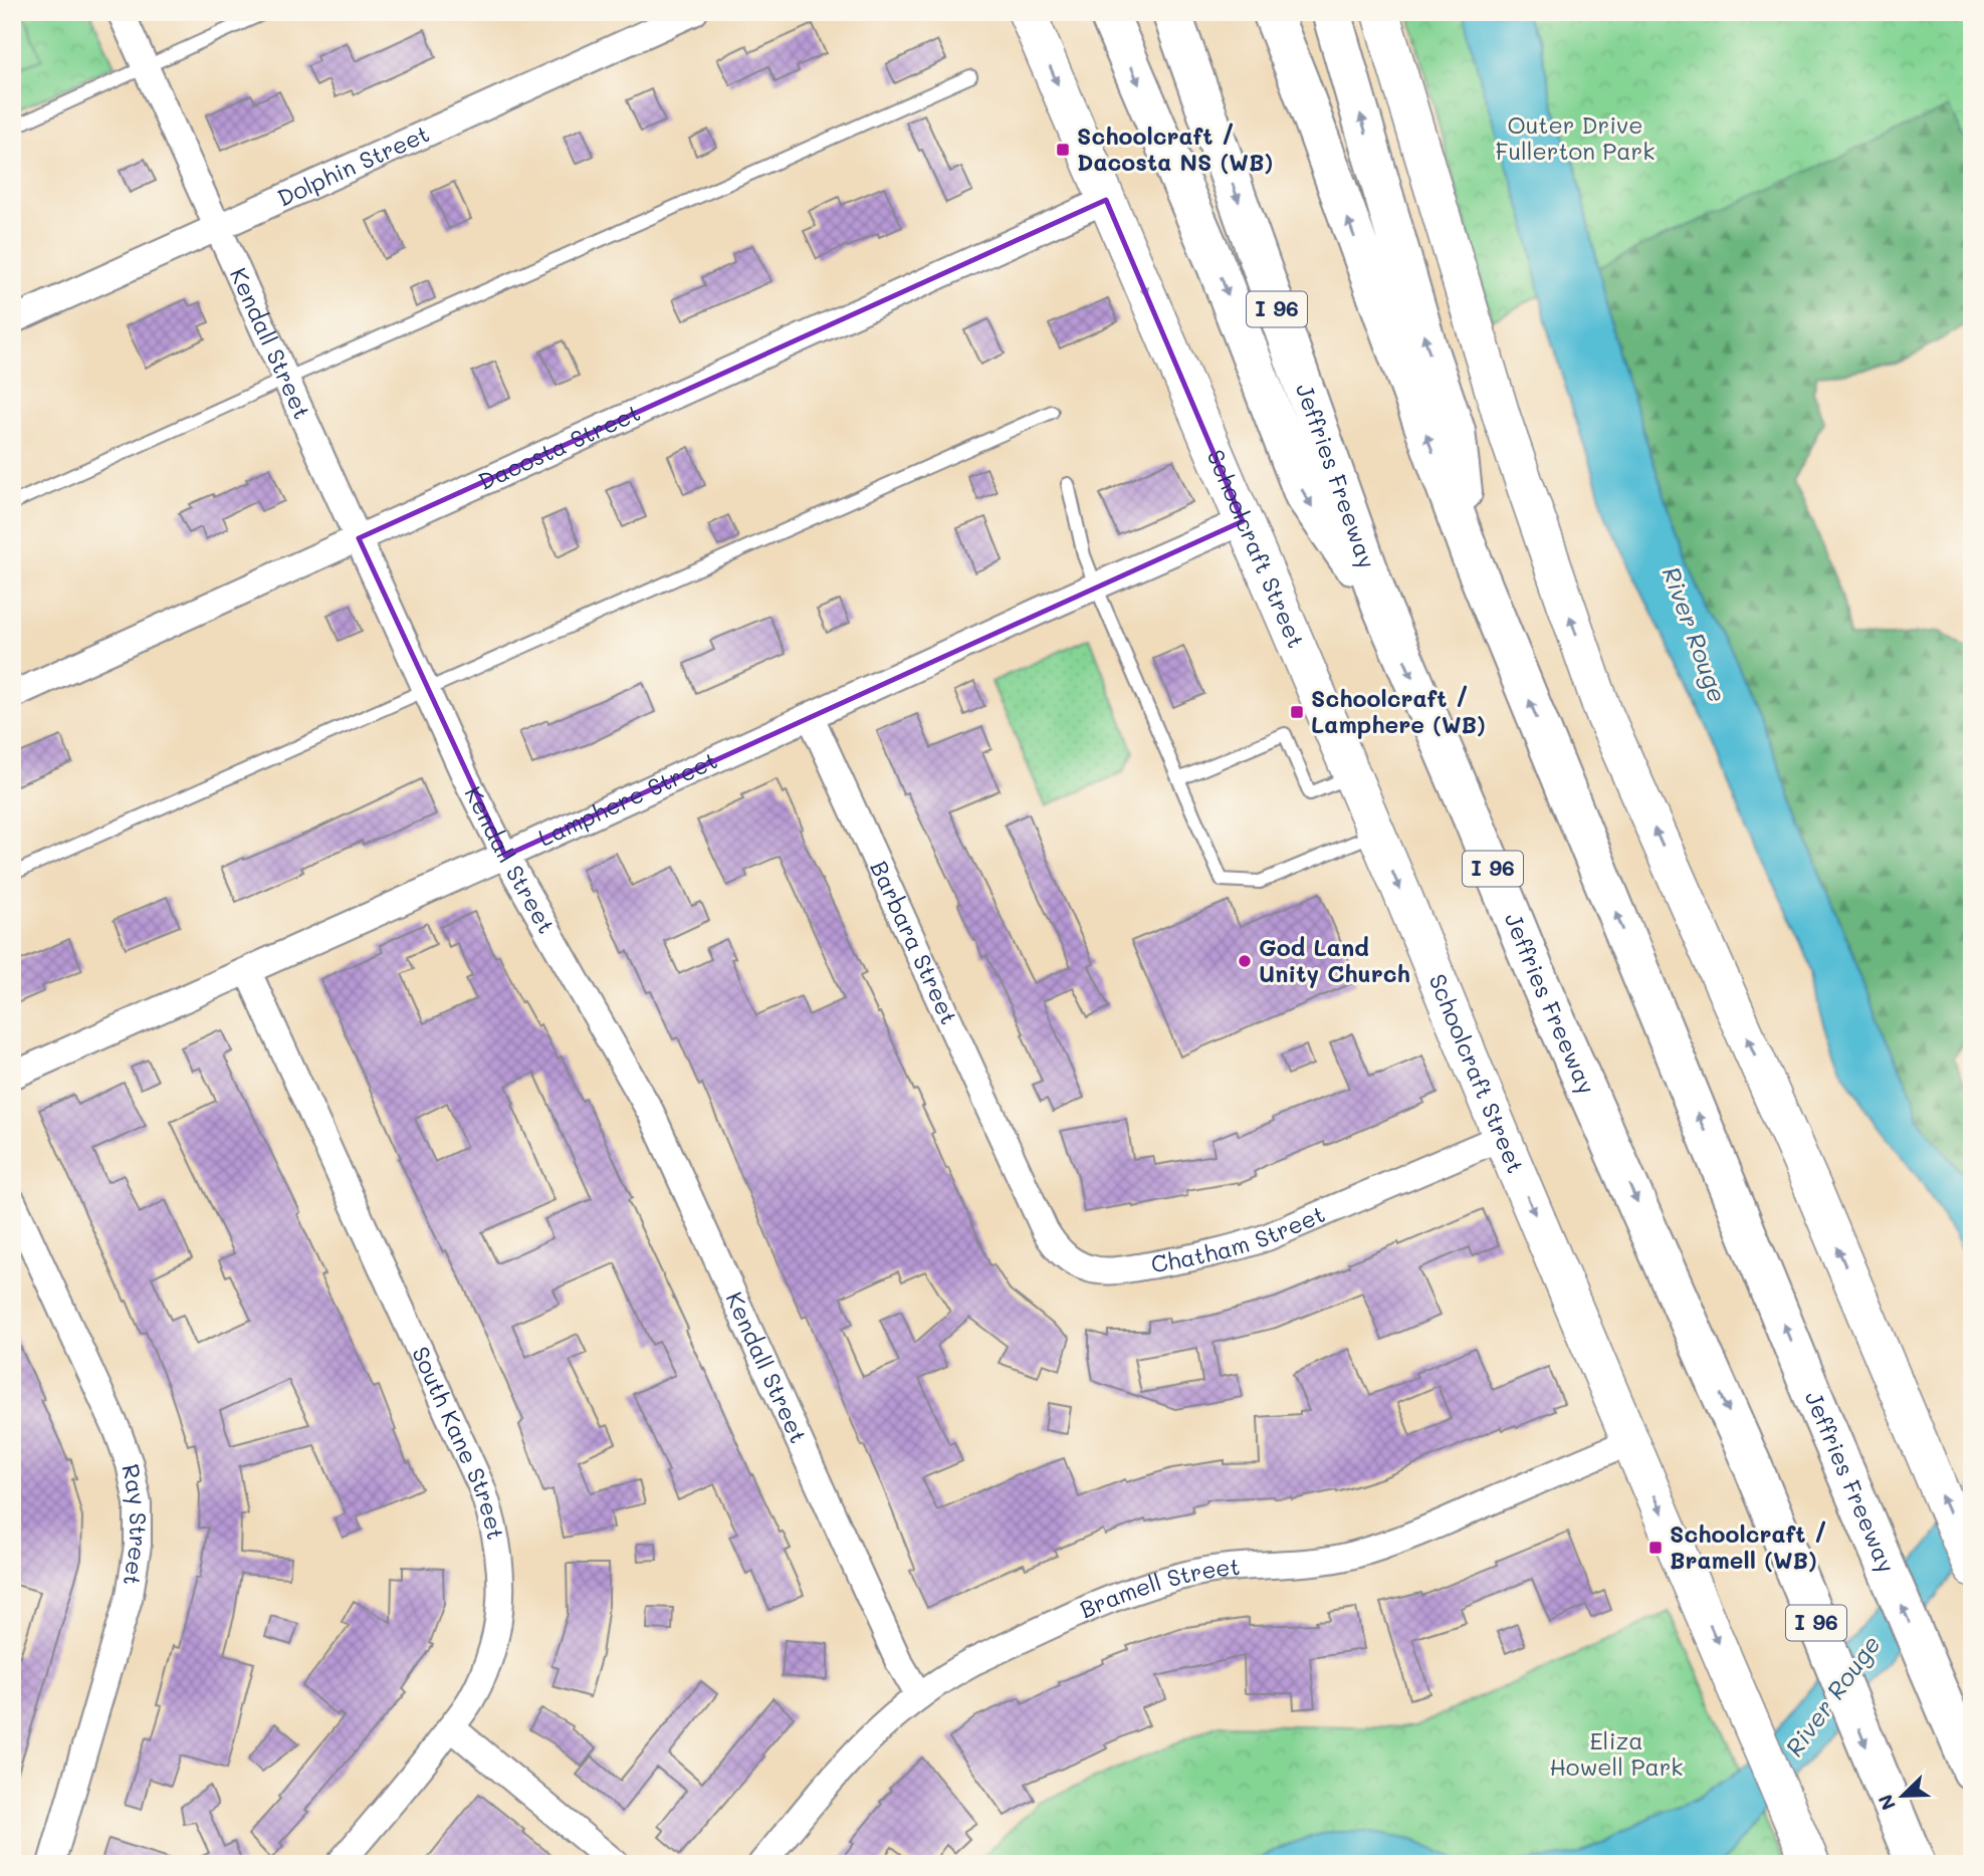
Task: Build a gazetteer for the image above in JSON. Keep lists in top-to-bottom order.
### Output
{
  "streets": {
    "highway": ["I 96", "Jeffries Freeway"],
    "main road": ["Schoolcraft Street"],
    "street": [
      "Dolphin Street",
      "Kendall Street",
      "Dacosta Street",
      "Lamphere Street",
      "Barbara Street",
      "Chatham Street",
      "South Kane Street",
      "Ray Street",
      "Bramell Street"
    ]
  },
  "crossings": [
    ["Dolphin Street", "Kendall Street"],
    ["Kendall Street", "Dacosta Street"],
    ["Kendall Street", "Lamphere Street"],
    ["Kendall Street", "Bramell Street"],
    ["Dacosta Street", "Schoolcraft Street"],
    ["Schoolcraft Street", "Lamphere Street"],
    ["Schoolcraft Street", "Chatham Street"],
    ["Schoolcraft Street", "Bramell Street"],
    ["Lamphere Street", "Barbara Street"],
    ["Lamphere Street", "South Kane Street"],
    ["Barbara Street", "Chatham Street"]
  ],
  "water": ["River Rouge"],
  "parks": ["Outer Drive Fullerton Park", "Eliza Howell Park"],
  "places": {
    "transit": ["Schoolcraft / Dacosta NS (WB)", "Schoolcraft / Lamphere (WB)", "Schoolcraft / Bramell (WB)"],
    "other": ["God Land Unity Church"]
  },
  "north": "bottom left"
}
